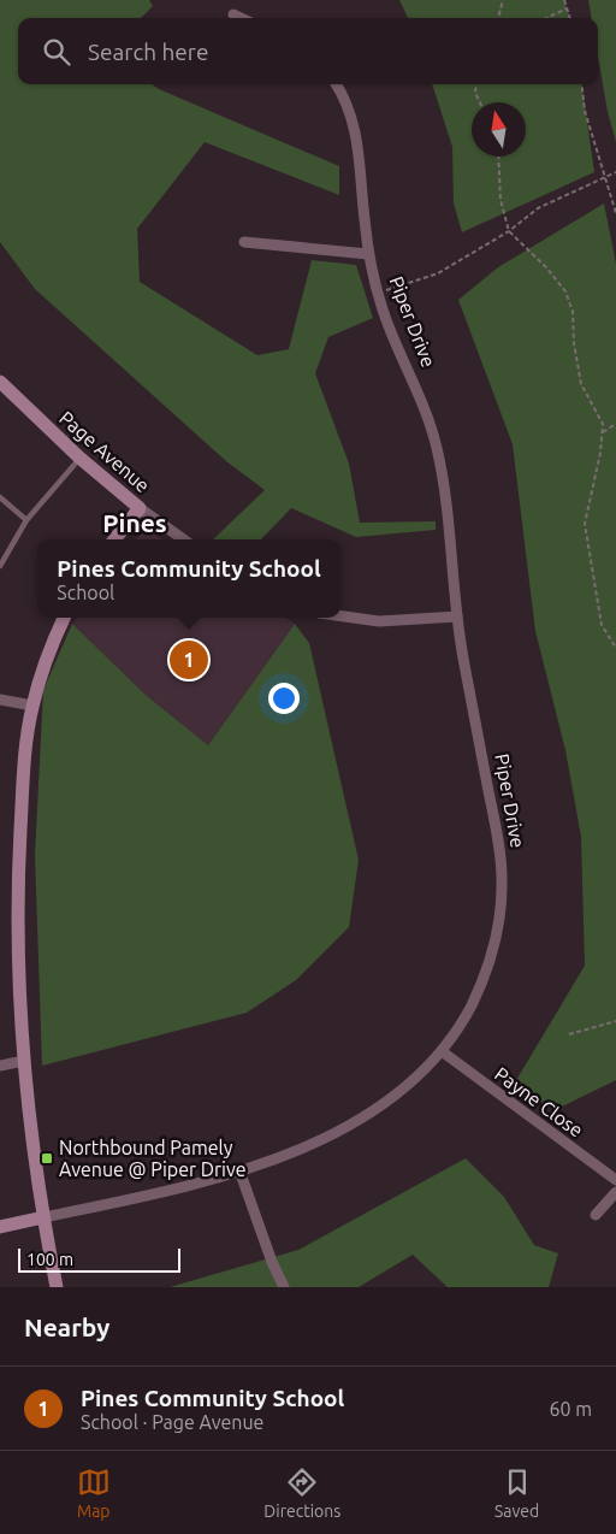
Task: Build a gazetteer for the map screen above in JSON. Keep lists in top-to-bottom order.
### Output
{
  "streets": {
    "street": ["Piper Drive", "Page Avenue", "Payne Close"]
  },
  "crossings": [
    ["Piper Drive", "Payne Close"]
  ],
  "districts": ["Pines"],
  "places": {
    "transit": ["Northbound Pamely Avenue @ Piper Drive"]
  },
  "scale_bar": "100 m",
  "north": "top",
  "page": {
    "search": "Search here",
    "popup": ["Pines Community School", "School"],
    "pins": "1",
    "scale": "100 m",
    "heading": "Nearby",
    "list": [
      {
        "mark": "1",
        "name": "Pines Community School",
        "note": "School · Page Avenue",
        "value": "60 m"
      }
    ],
    "nav": ["Map", "Directions", "Saved"]
  }
}
